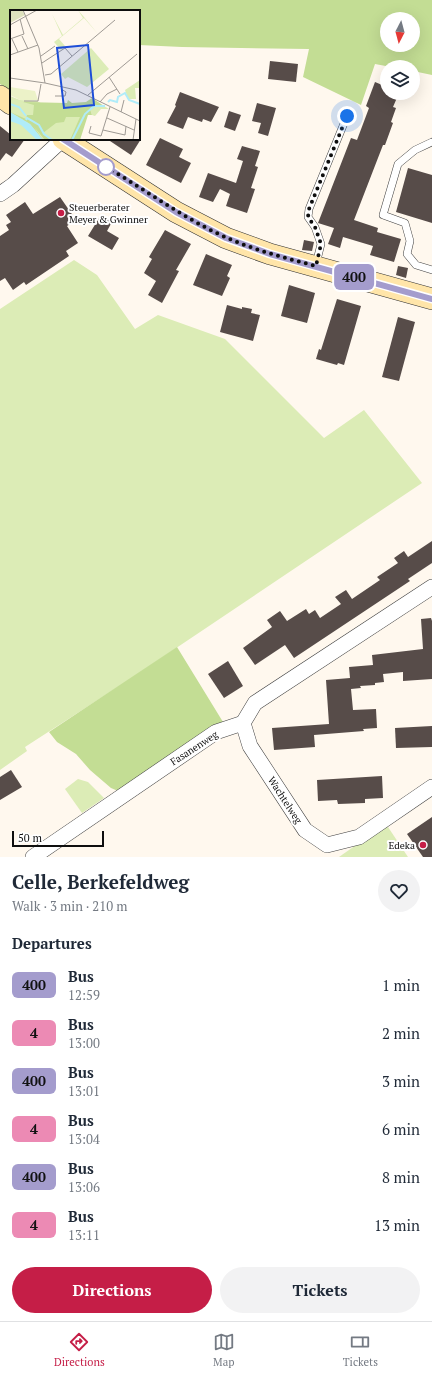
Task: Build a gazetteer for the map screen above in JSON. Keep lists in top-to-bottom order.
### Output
{
  "streets": {
    "street": ["Fasanenweg", "Wachtelweg"]
  },
  "crossings": [
    ["Fasanenweg", "Wachtelweg"]
  ],
  "places": ["Steuerberater Meyer & Gwinner", "Edeka"],
  "lines": ["bus line 400"],
  "scale_bar": "50 m",
  "north": "bottom",
  "page": {
    "on_map": "400",
    "scale": "50 m",
    "heading": [
      ["Celle, Berkefeldweg", "Walk · 3 min · 210 m"],
      "Departures"
    ],
    "list": [
      {
        "mark": "400",
        "name": "Bus",
        "note": "12:59",
        "value": "1 min"
      },
      {
        "mark": "4",
        "name": "Bus",
        "note": "13:00",
        "value": "2 min"
      },
      {
        "mark": "400",
        "name": "Bus",
        "note": "13:01",
        "value": "3 min"
      },
      {
        "mark": "4",
        "name": "Bus",
        "note": "13:04",
        "value": "6 min"
      },
      {
        "mark": "400",
        "name": "Bus",
        "note": "13:06",
        "value": "8 min"
      },
      {
        "mark": "4",
        "name": "Bus",
        "note": "13:11",
        "value": "13 min"
      }
    ],
    "buttons": ["Directions", "Tickets"],
    "tabs": ["Directions", "Map", "Tickets"]
  }
}
